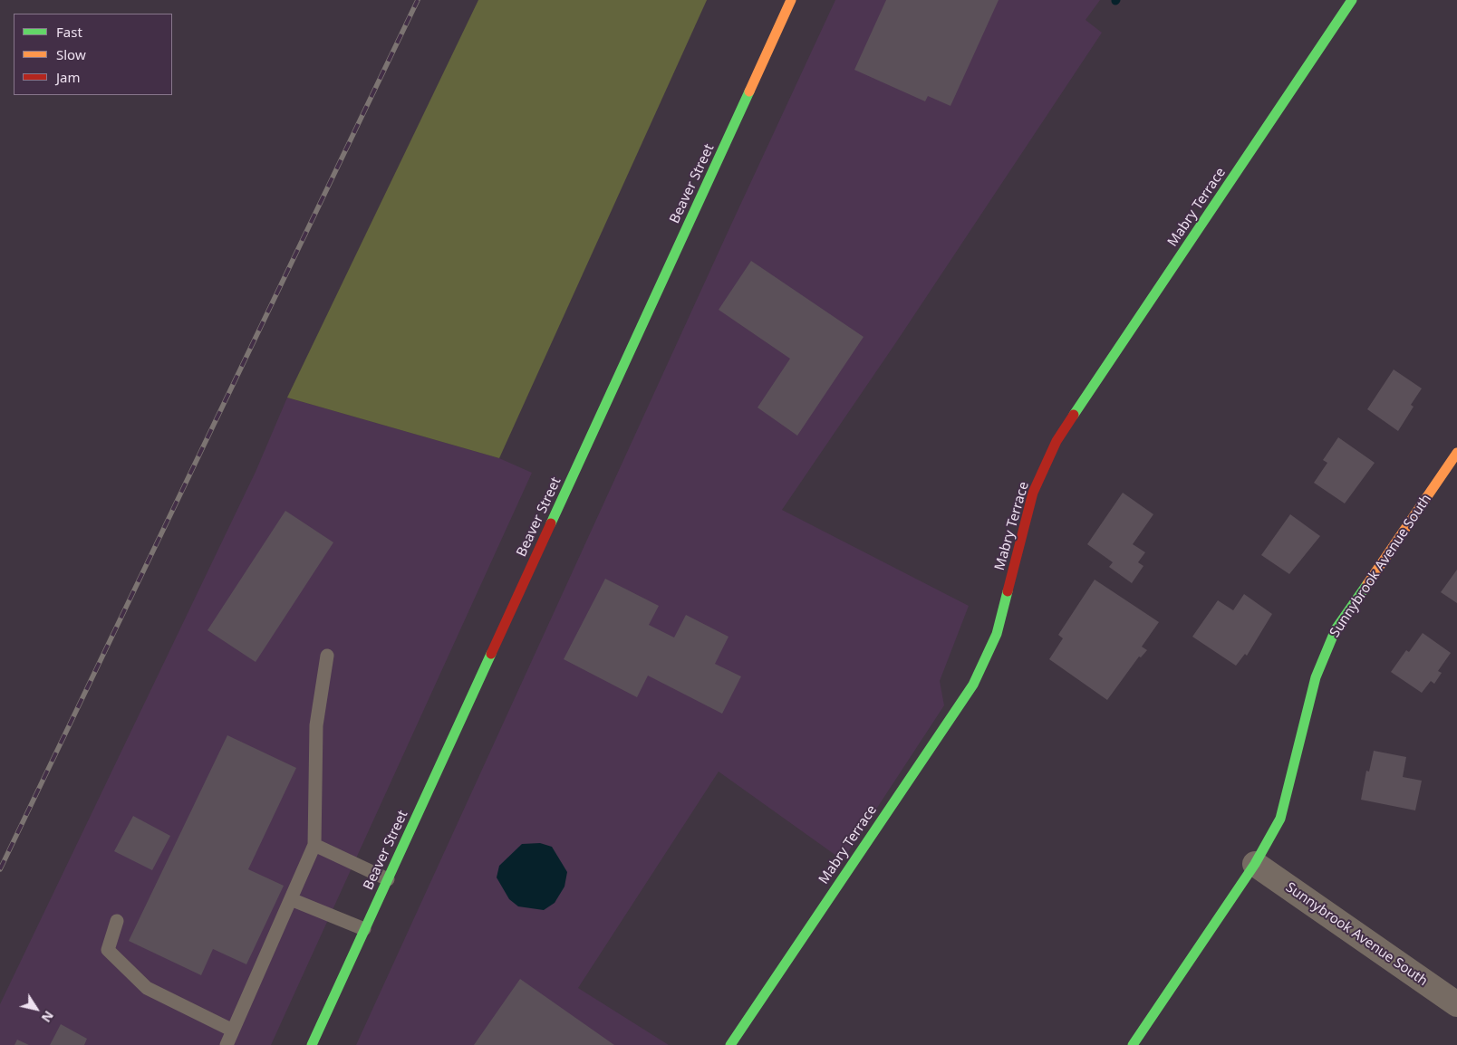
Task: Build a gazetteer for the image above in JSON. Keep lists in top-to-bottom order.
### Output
{
  "streets": {
    "street": ["Beaver Street", "Mabry Terrace", "Sunnybrook Avenue South"]
  },
  "legend": ["Fast", "Slow", "Jam"],
  "north": "bottom right"
}
